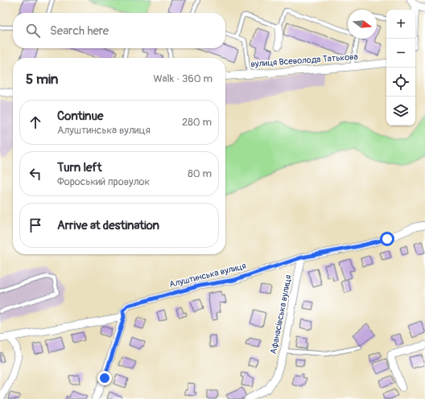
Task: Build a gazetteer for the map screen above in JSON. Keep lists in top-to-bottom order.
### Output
{
  "streets": {
    "street": ["вулиця Всеволода Татькова", "Алуштинська вулиця", "Афанасівська вулиця"]
  },
  "crossings": [
    ["Алуштинська вулиця", "Афанасівська вулиця"]
  ],
  "north": "right",
  "page": {
    "map_buttons": ["+", "−"],
    "search": "Search here",
    "heading": ["5 min", "Walk · 360 m"],
    "list": [
      ["Continue", "Алуштинська вулиця", "280 m"],
      ["Turn left", "Фороський провулок", "80 m"],
      "Arrive at destination"
    ]
  }
}
